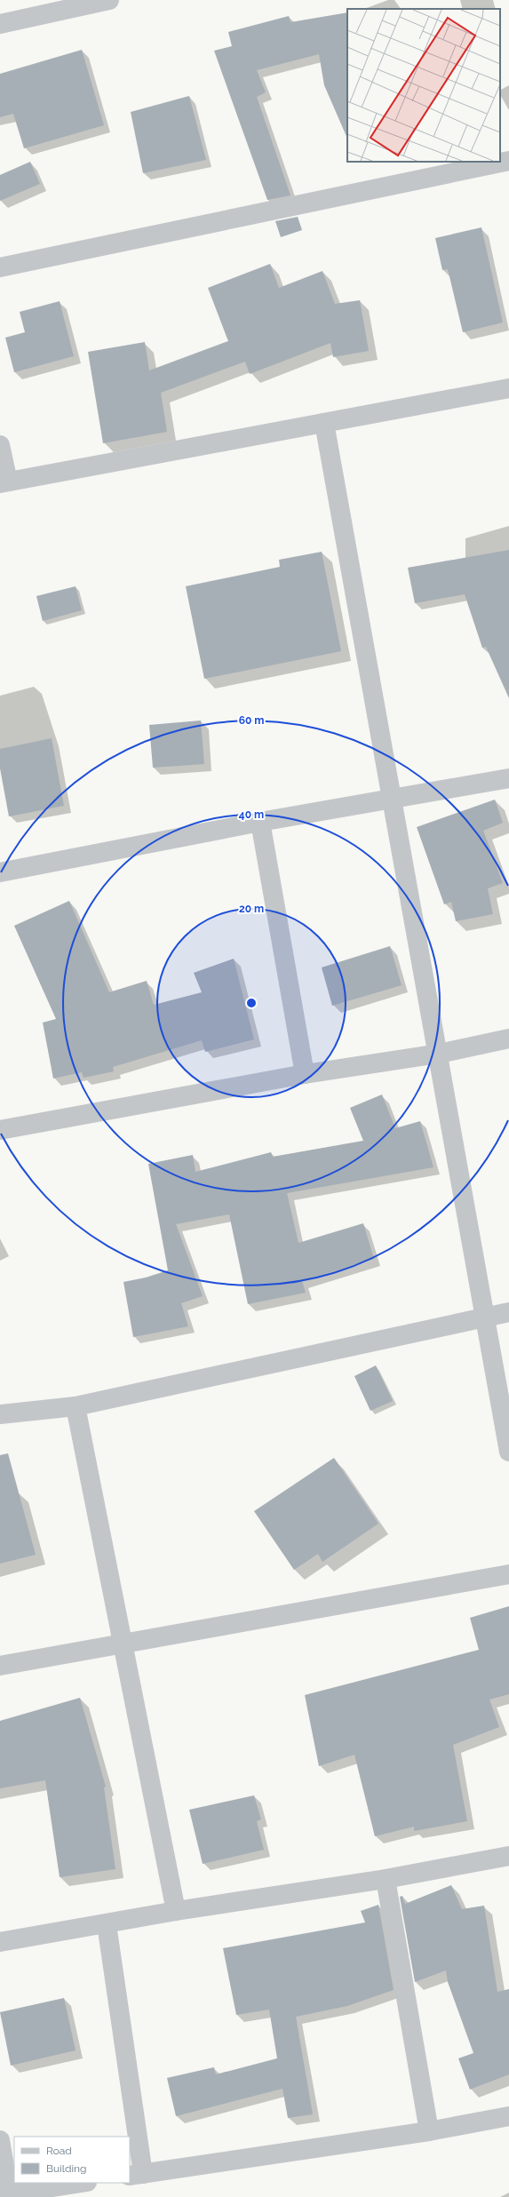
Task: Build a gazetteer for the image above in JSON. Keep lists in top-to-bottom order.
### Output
{
  "legend": ["Road", "Building"],
  "rings": ["60 m", "40 m", "20 m"]
}
